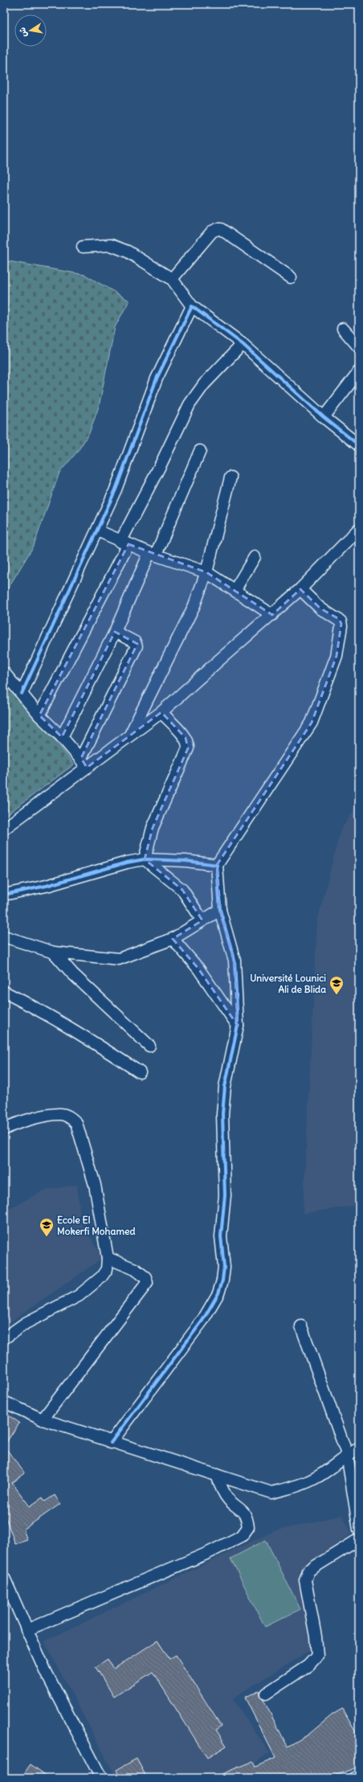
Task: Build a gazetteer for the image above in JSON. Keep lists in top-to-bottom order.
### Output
{
  "places": {
    "school or university": ["Université Lounici Ali de Blida", "Ecole El Mokerfi Mohamed"]
  },
  "north": "left"
}
